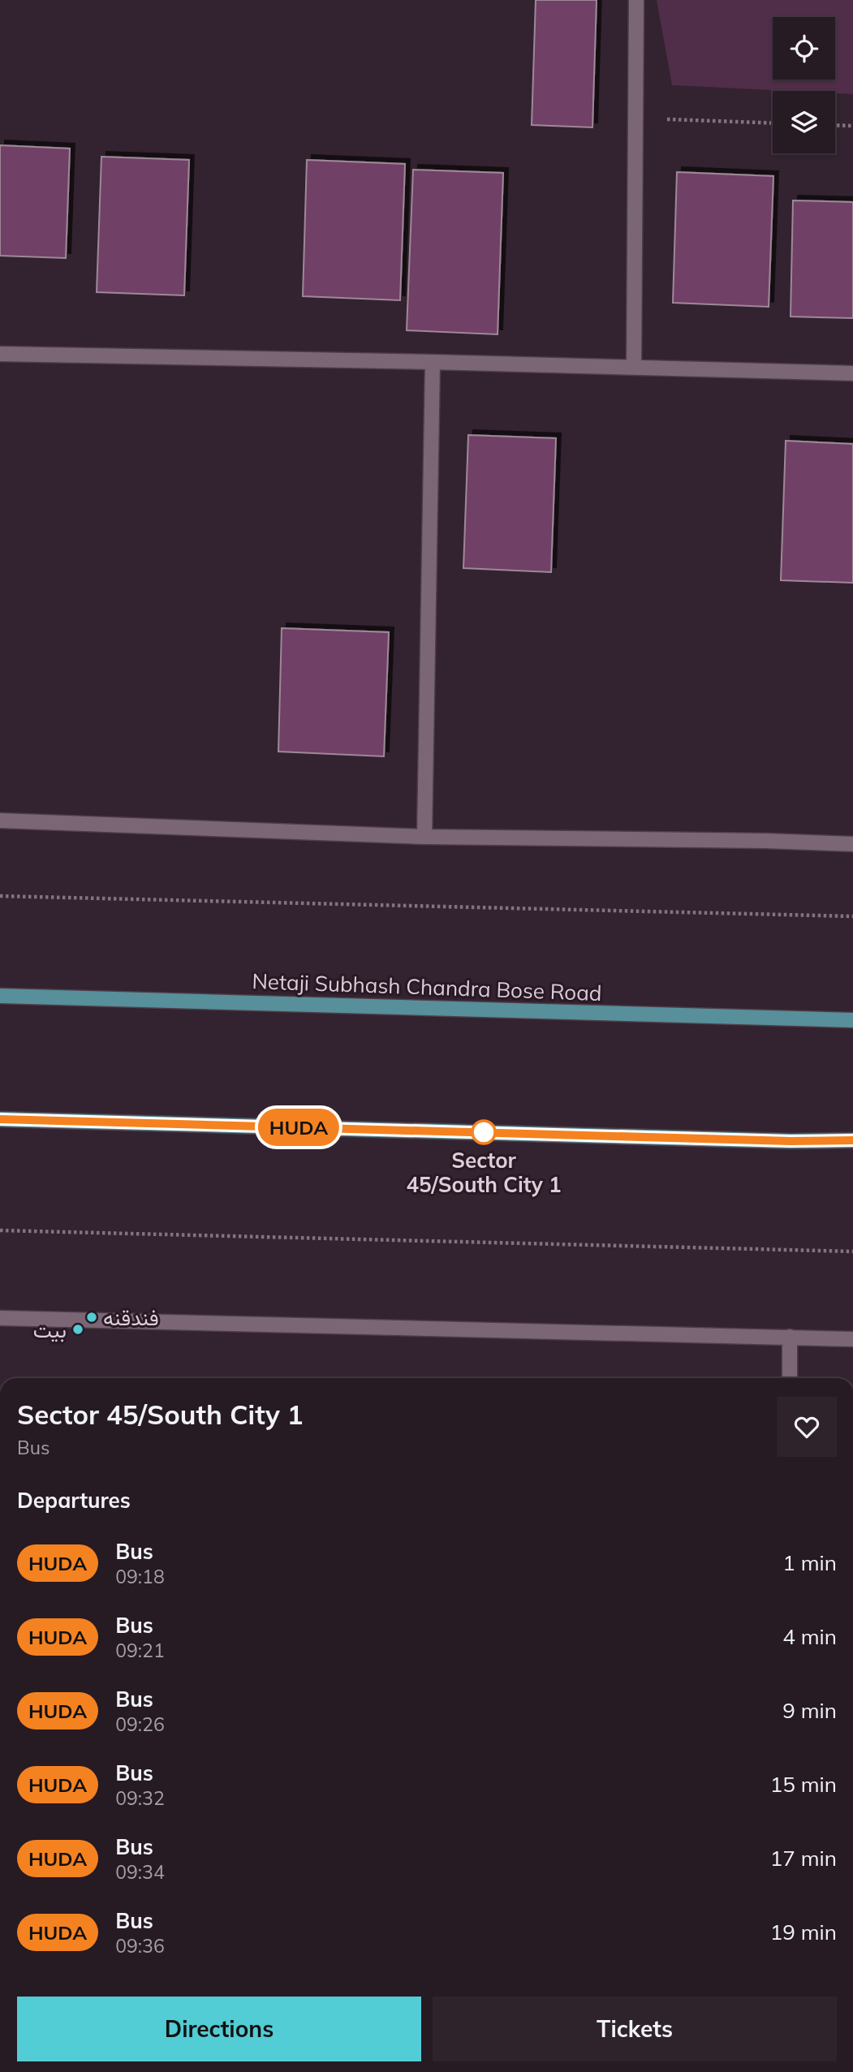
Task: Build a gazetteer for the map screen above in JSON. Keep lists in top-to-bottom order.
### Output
{
  "streets": {
    "main road": ["Netaji Subhash Chandra Bose Road"]
  },
  "places": ["Sector 45/South City 1", "فندقنه", "بيت"],
  "lines": ["bus line HUDA"],
  "page": {
    "on_map": "HUDA",
    "heading": [
      ["Sector 45/South City 1", "Bus"],
      "Departures"
    ],
    "list": [
      {
        "mark": "HUDA",
        "name": "Bus",
        "note": "09:18",
        "value": "1 min"
      },
      {
        "mark": "HUDA",
        "name": "Bus",
        "note": "09:21",
        "value": "4 min"
      },
      {
        "mark": "HUDA",
        "name": "Bus",
        "note": "09:26",
        "value": "9 min"
      },
      {
        "mark": "HUDA",
        "name": "Bus",
        "note": "09:32",
        "value": "15 min"
      },
      {
        "mark": "HUDA",
        "name": "Bus",
        "note": "09:34",
        "value": "17 min"
      },
      {
        "mark": "HUDA",
        "name": "Bus",
        "note": "09:36",
        "value": "19 min"
      }
    ],
    "buttons": ["Directions", "Tickets"]
  }
}
